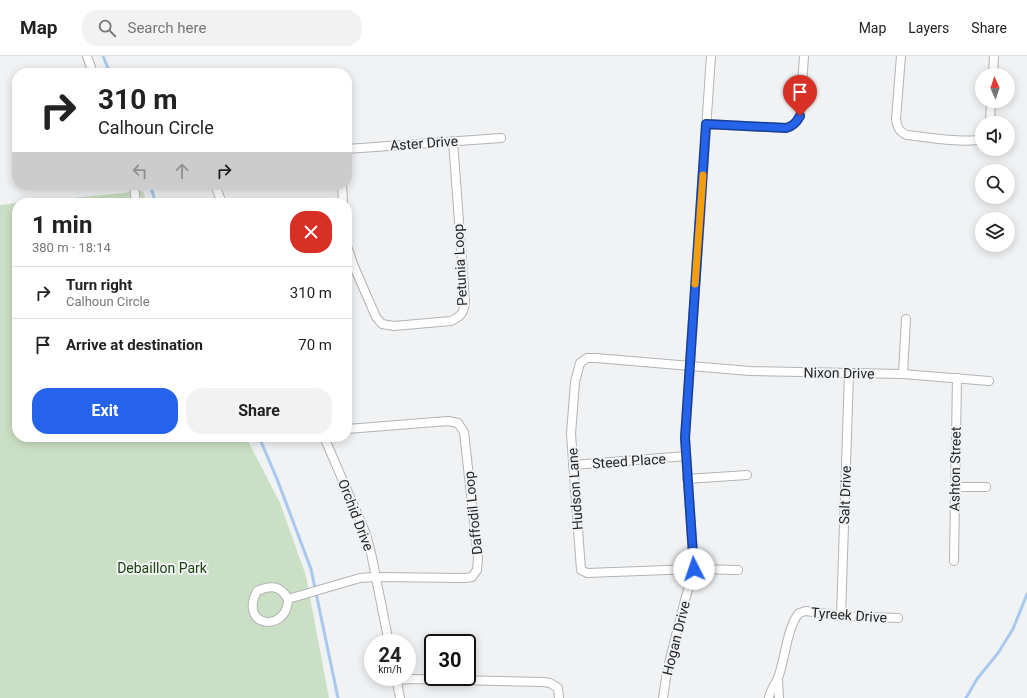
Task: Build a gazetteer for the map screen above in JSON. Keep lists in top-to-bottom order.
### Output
{
  "streets": {
    "street": [
      "Aster Drive",
      "Petunia Loop",
      "Nixon Drive",
      "Steed Place",
      "Ashton Street",
      "Hudson Lane",
      "Salt Drive",
      "Daffodil Loop",
      "Orchid Drive",
      "Tyreek Drive",
      "Hogan Drive"
    ]
  },
  "crossings": [
    ["Aster Drive", "Petunia Loop"],
    ["Nixon Drive", "Ashton Street"],
    ["Nixon Drive", "Hudson Lane"],
    ["Nixon Drive", "Salt Drive"],
    ["Nixon Drive", "Hogan Drive"],
    ["Steed Place", "Hudson Lane"],
    ["Steed Place", "Hogan Drive"],
    ["Hudson Lane", "Hogan Drive"],
    ["Salt Drive", "Tyreek Drive"],
    ["Daffodil Loop", "Orchid Drive"]
  ],
  "parks": ["Debaillon Park"],
  "north": "top",
  "page": {
    "header": "Map",
    "search": "Search here",
    "nav": ["Map", "Layers", "Share"],
    "turn": ["310 m", "Calhoun Circle"],
    "heading": ["1 min", "380 m · 18:14"],
    "list": [
      {
        "name": "Turn right",
        "note": "Calhoun Circle",
        "value": "310 m"
      },
      {
        "name": "Arrive at destination",
        "value": "70 m"
      }
    ],
    "buttons": ["Exit", "Share"],
    "speed": "24 km/h",
    "limit": "30"
  }
}
